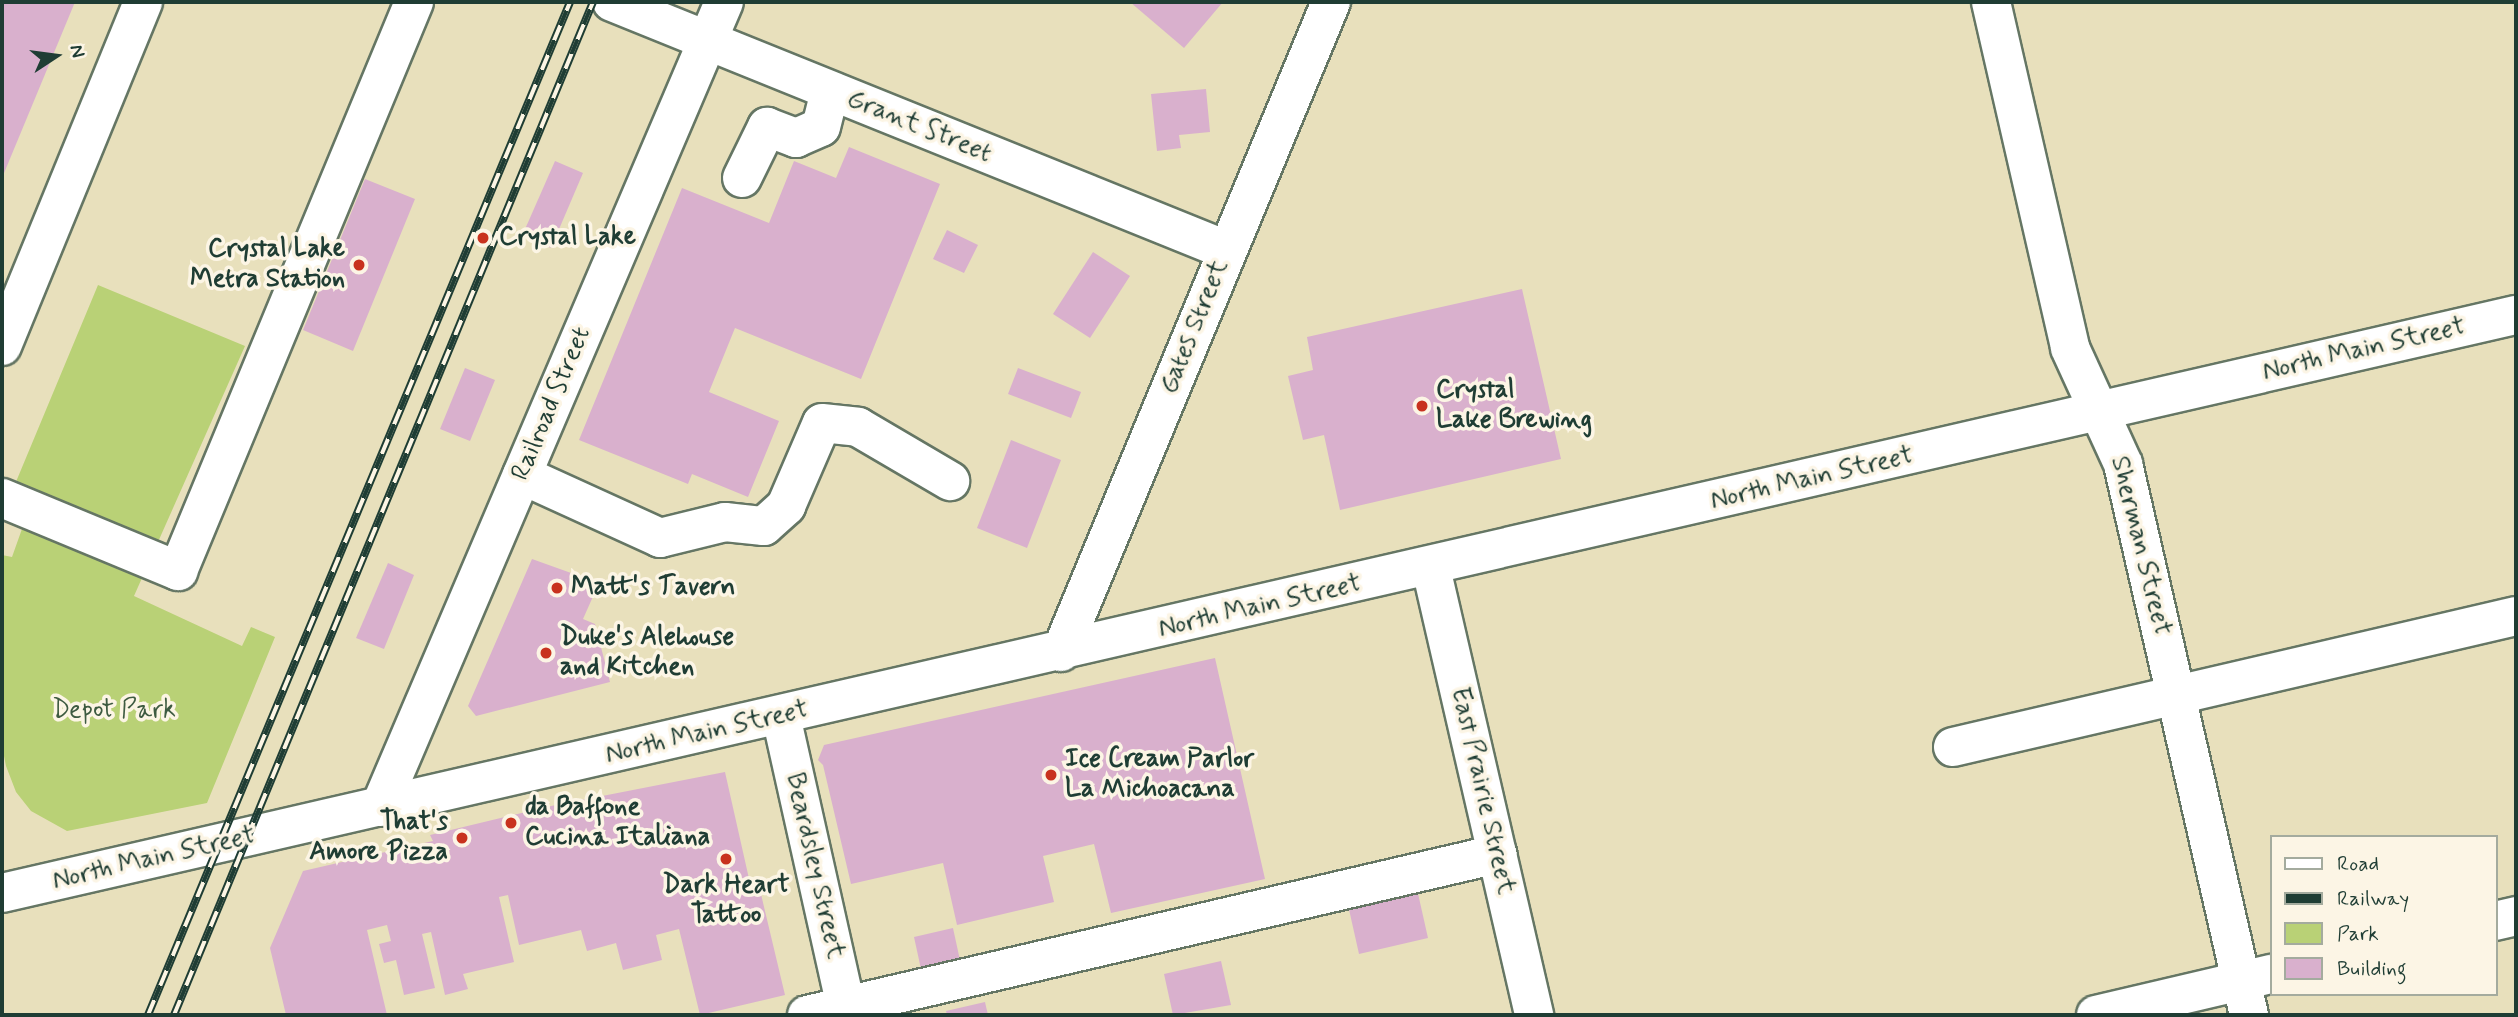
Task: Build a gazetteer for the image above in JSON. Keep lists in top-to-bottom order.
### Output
{
  "streets": {
    "street": [
      "Grant Street",
      "Gates Street",
      "North Main Street",
      "Railroad Street",
      "Sherman Street",
      "East Prairie Street",
      "Beardsley Street"
    ]
  },
  "crossings": [
    ["Grant Street", "Gates Street"],
    ["Grant Street", "Railroad Street"],
    ["Gates Street", "North Main Street"],
    ["North Main Street", "Railroad Street"],
    ["North Main Street", "Sherman Street"],
    ["North Main Street", "East Prairie Street"],
    ["North Main Street", "Beardsley Street"]
  ],
  "parks": ["Depot Park"],
  "places": [
    "Crystal Lake",
    "Crystal Lake Metra Station",
    "Crystal Lake Brewing",
    "Matt's Tavern",
    "Duke's Alehouse and Kitchen",
    "Ice Cream Parlor La Michoacana",
    "da Baffone Cucina Italiana",
    "That's Amore Pizza",
    "Dark Heart Tattoo"
  ],
  "legend": [
    "Road",
    "Railway",
    "Park",
    "Building"
  ],
  "north": "right"
}
